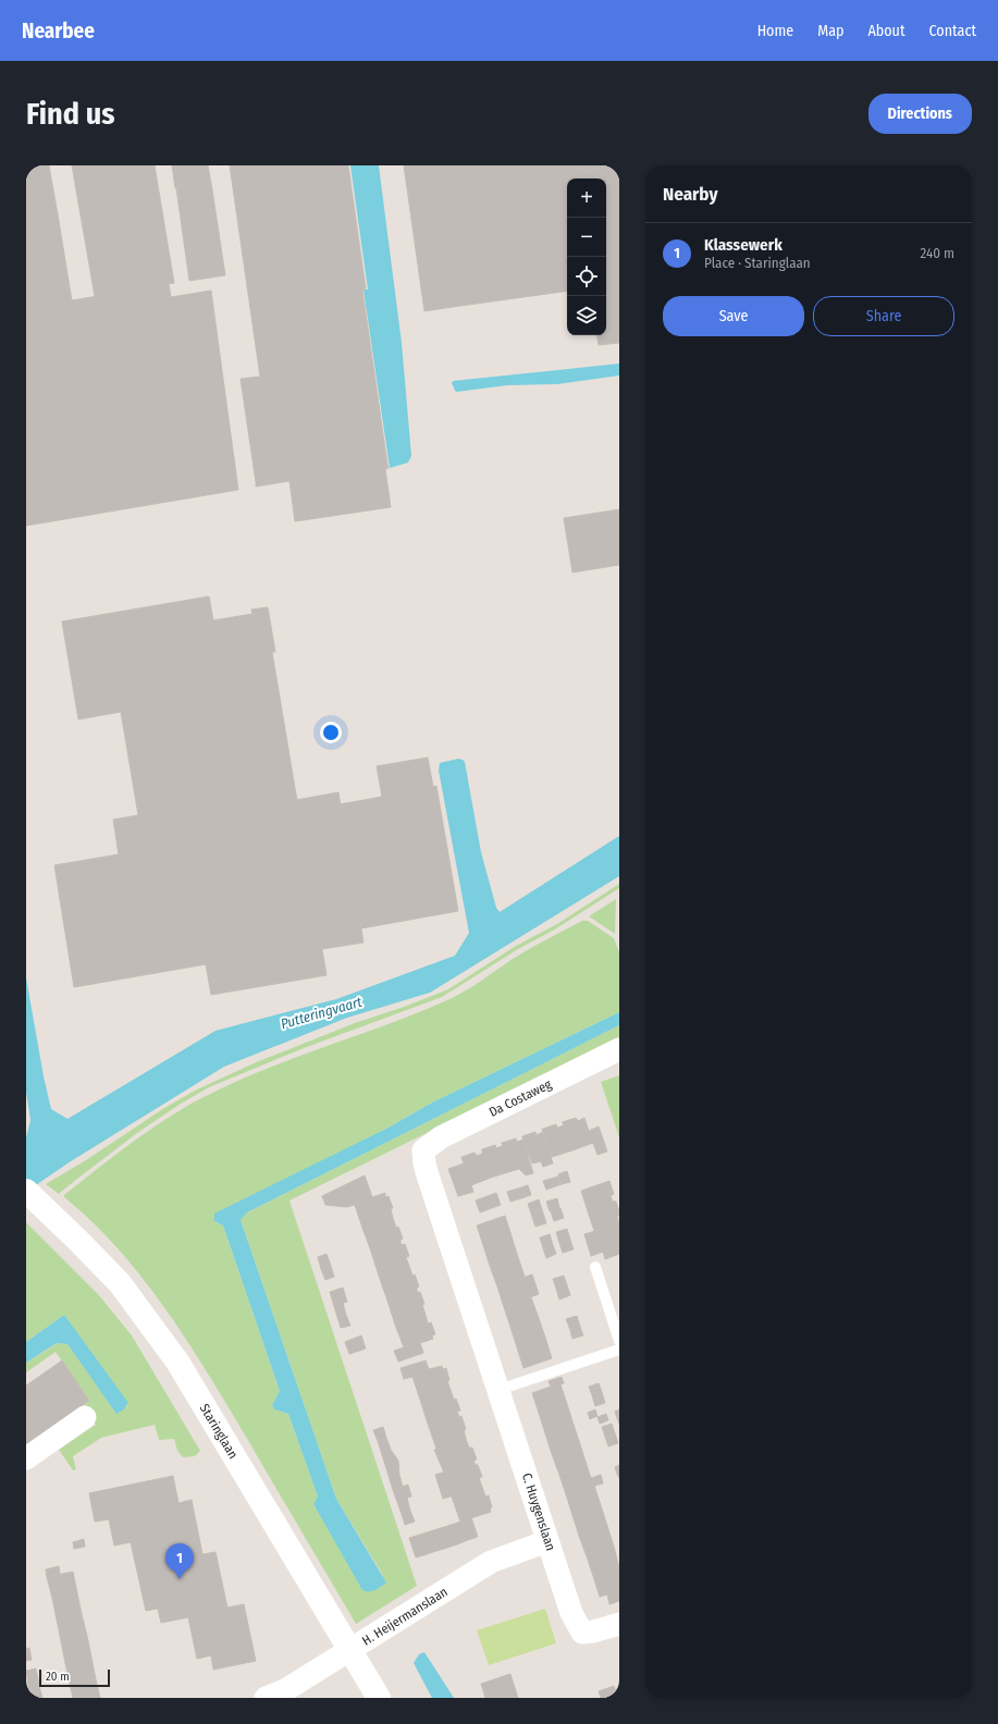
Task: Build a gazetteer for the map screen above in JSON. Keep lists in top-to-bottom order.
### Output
{
  "streets": {
    "street": [
      "Da Costaweg",
      "Staringlaan",
      "C. Huygenslaan",
      "H. Heijermanslaan"
    ]
  },
  "crossings": [
    ["Da Costaweg", "C. Huygenslaan"],
    ["Staringlaan", "H. Heijermanslaan"],
    ["C. Huygenslaan", "H. Heijermanslaan"]
  ],
  "water": ["Putteringvaart"],
  "scale_bar": "20 m",
  "page": {
    "header": "Nearbee",
    "nav": [
      "Home",
      "Map",
      "About",
      "Contact"
    ],
    "buttons": [
      "Directions",
      ["Save", "Share"]
    ],
    "title": "Find us",
    "heading": "Nearby",
    "map_buttons": ["+", "−"],
    "list": [
      {
        "mark": "1",
        "name": "Klassewerk",
        "note": "Place · Staringlaan",
        "value": "240 m"
      }
    ],
    "pins": "1",
    "scale": "20 m"
  }
}
